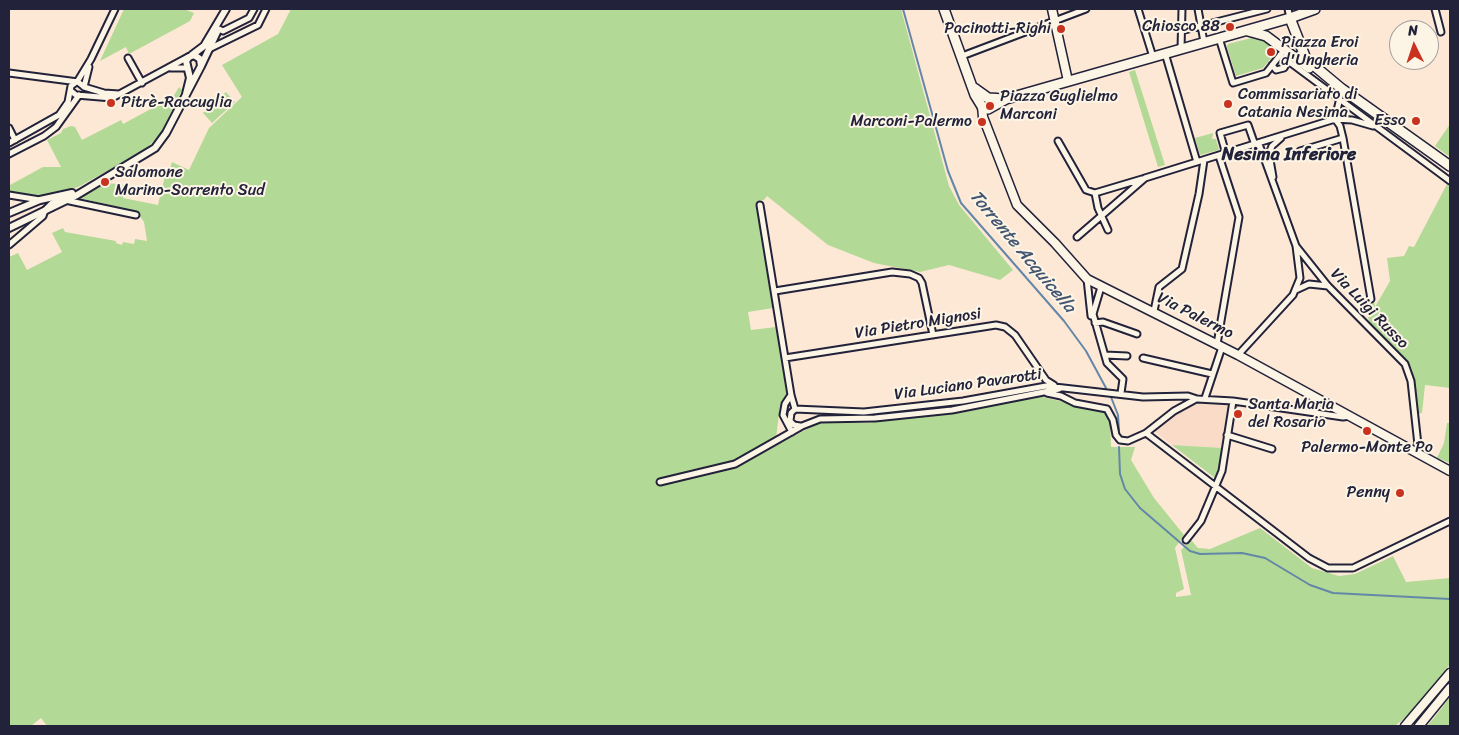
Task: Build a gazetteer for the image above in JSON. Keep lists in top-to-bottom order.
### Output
{
  "streets": {
    "main road": ["Via Palermo"],
    "street": ["Via Luigi Russo", "Via Pietro Mignosi", "Via Luciano Pavarotti"]
  },
  "crossings": [
    ["Via Luigi Russo", "Via Palermo"],
    ["Via Palermo", "Via Luciano Pavarotti"],
    ["Via Pietro Mignosi", "Via Luciano Pavarotti"]
  ],
  "districts": ["Nesima Inferiore"],
  "water": ["Torrente Acquicella"],
  "places": [
    "Chiosco 88",
    "Pacinotti-Righi",
    "Piazza Eroi d'Ungheria",
    "Pitrè-Raccuglia",
    "Commissariato di Catania Nesima",
    "Piazza Guglielmo Marconi",
    "Esso",
    "Marconi-Palermo",
    "Salomone Marino-Sorrento Sud",
    "Santa Maria del Rosario",
    "Palermo-Monte Po",
    "Penny"
  ],
  "north": "top"
}
